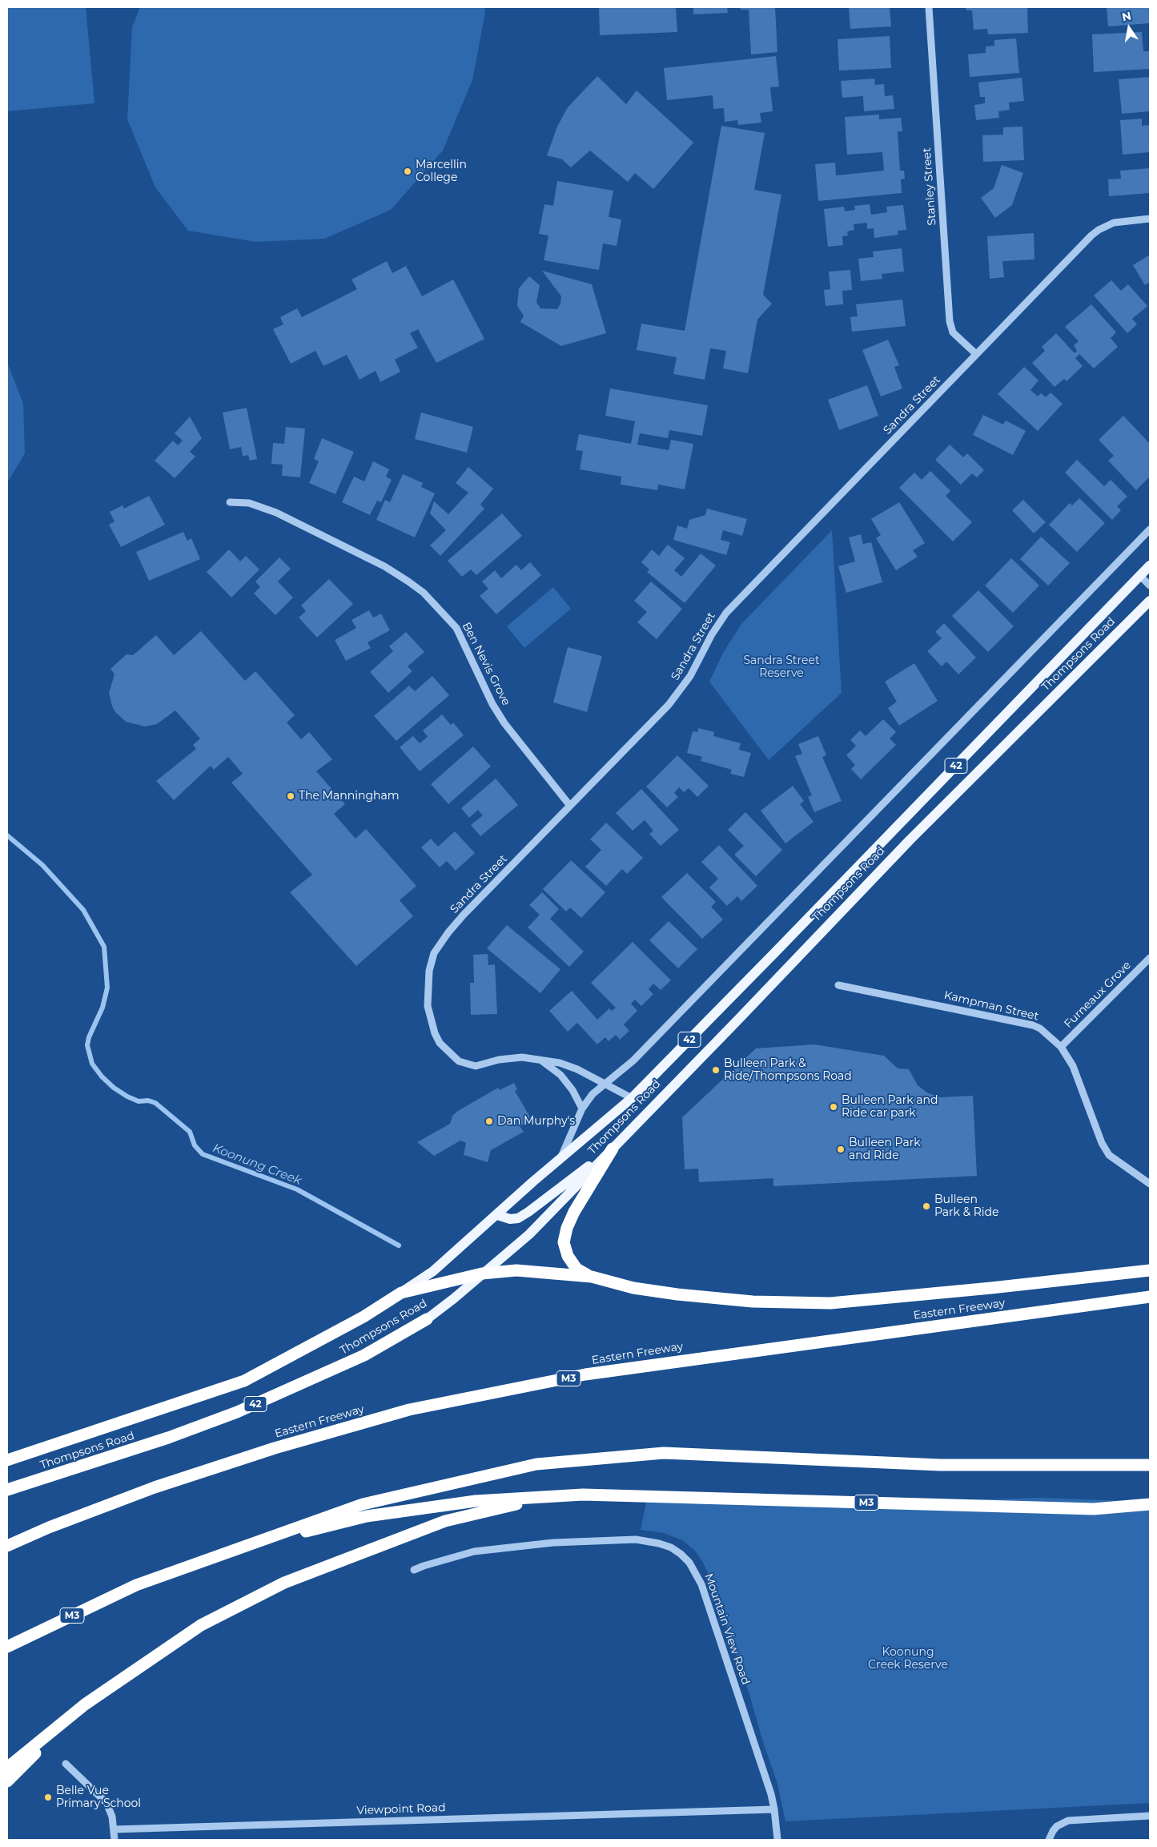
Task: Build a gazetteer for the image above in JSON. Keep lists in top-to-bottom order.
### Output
{
  "streets": {
    "highway": [
      "Thompsons Road",
      "42",
      "Eastern Freeway",
      "M3"
    ],
    "street": [
      "Stanley Street",
      "Sandra Street",
      "Ben Nevis Grove",
      "Furneaux Grove",
      "Kampman Street",
      "Mountain View Road",
      "Viewpoint Road"
    ]
  },
  "crossings": [
    ["Stanley Street", "Sandra Street"],
    ["Sandra Street", "Thompsons Road"],
    ["Sandra Street", "Ben Nevis Grove"],
    ["Furneaux Grove", "Kampman Street"],
    ["Mountain View Road", "Viewpoint Road"]
  ],
  "water": ["Koonung Creek"],
  "parks": ["Sandra Street Reserve", "Koonung Creek Reserve"],
  "places": [
    "Marcellin College",
    "The Manningham",
    "Bulleen Park & Ride/Thompsons Road",
    "Bulleen Park and Ride car park",
    "Dan Murphy's",
    "Bulleen Park and Ride",
    "Bulleen Park & Ride",
    "Belle Vue Primary School"
  ],
  "north": "top"
}
